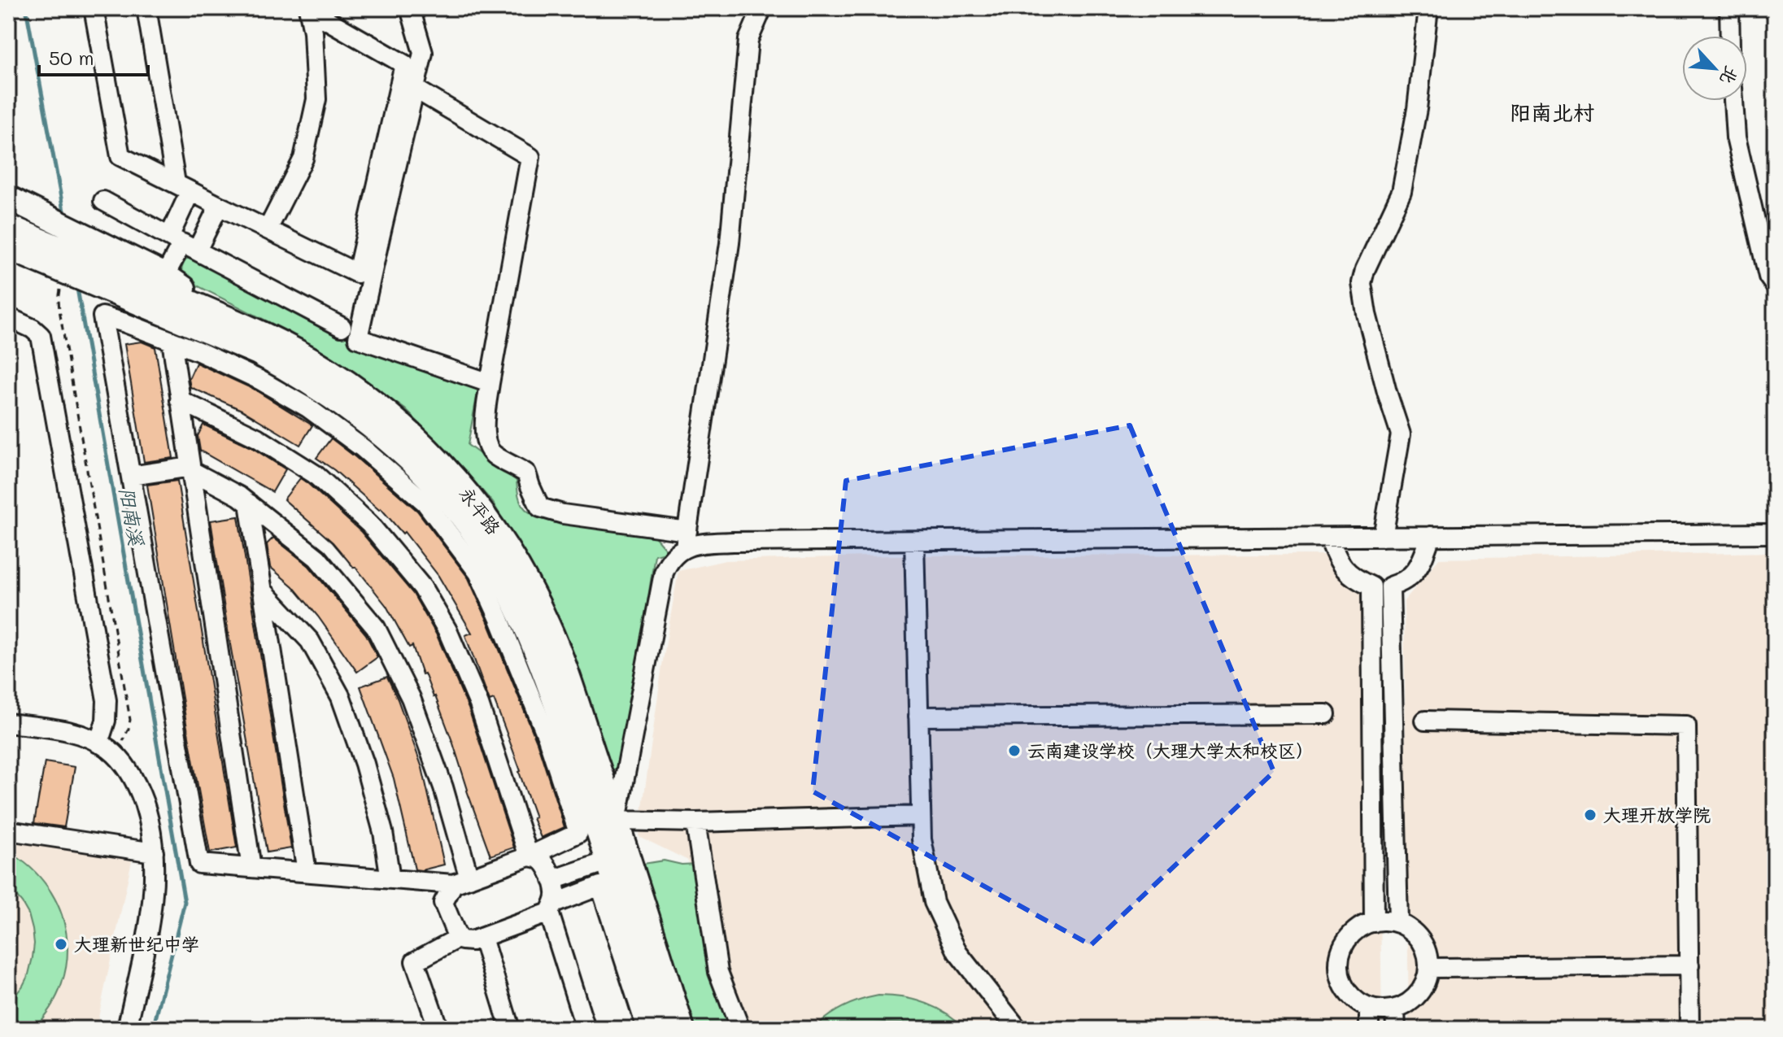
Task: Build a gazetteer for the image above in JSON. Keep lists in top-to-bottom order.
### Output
{
  "streets": {
    "main road": ["永平路"]
  },
  "districts": ["阳南北村"],
  "water": ["阳南溪"],
  "places": ["云南建设学校（大理大学太和校区）", "大理开放学院", "大理新世纪中学"],
  "scale_bar": "50 m",
  "north": "bottom right"
}
